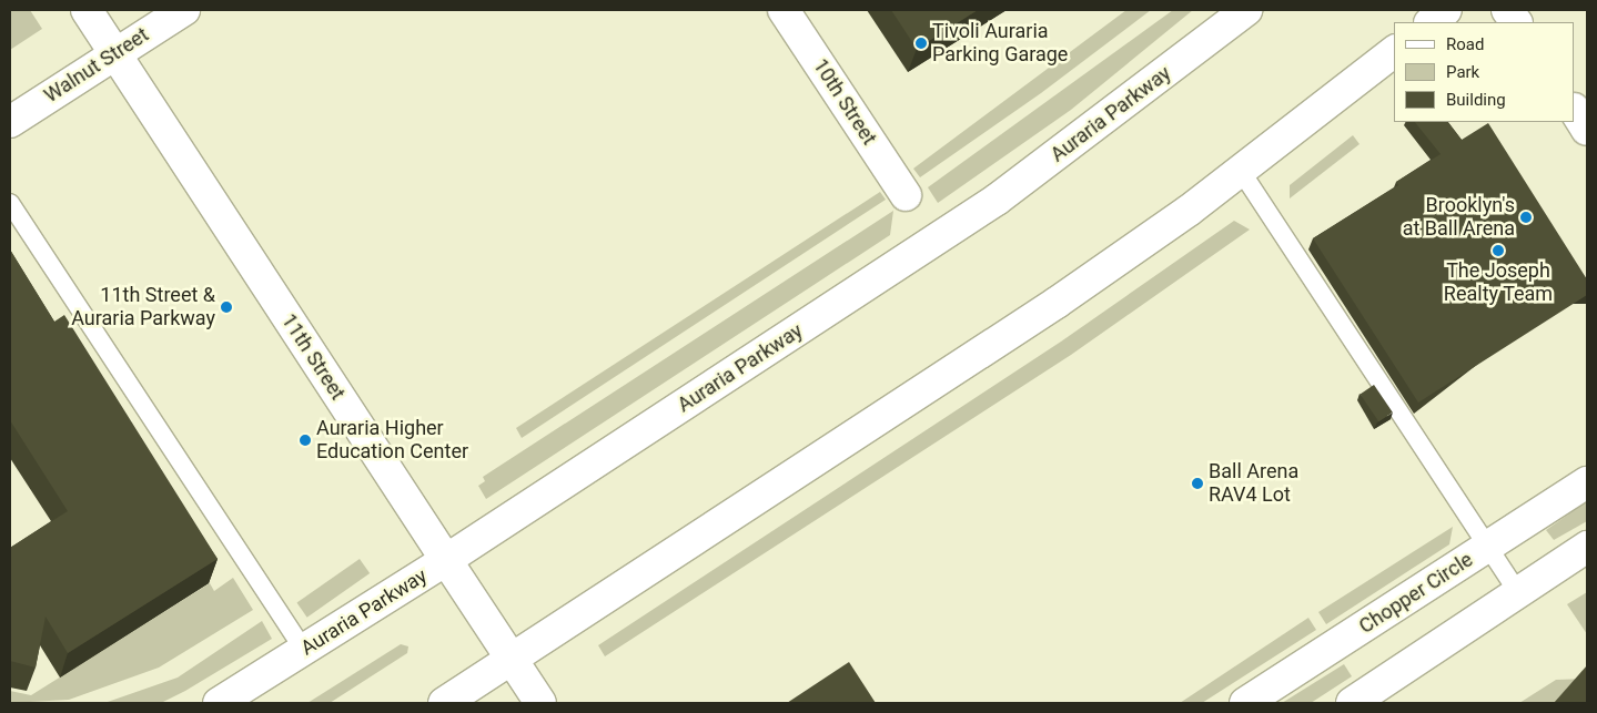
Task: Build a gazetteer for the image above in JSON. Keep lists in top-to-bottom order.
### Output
{
  "streets": {
    "main road": [
      "Walnut Street",
      "10th Street",
      "Auraria Parkway",
      "11th Street",
      "Chopper Circle"
    ]
  },
  "crossings": [
    ["Walnut Street", "11th Street"],
    ["Auraria Parkway", "11th Street"]
  ],
  "places": [
    "Tivoli Auraria Parking Garage",
    "Brooklyn's at Ball Arena",
    "The Joseph Realty Team",
    "11th Street & Auraria Parkway",
    "Auraria Higher Education Center",
    "Ball Arena RAV4 Lot"
  ],
  "legend": ["Road", "Park", "Building"]
}
